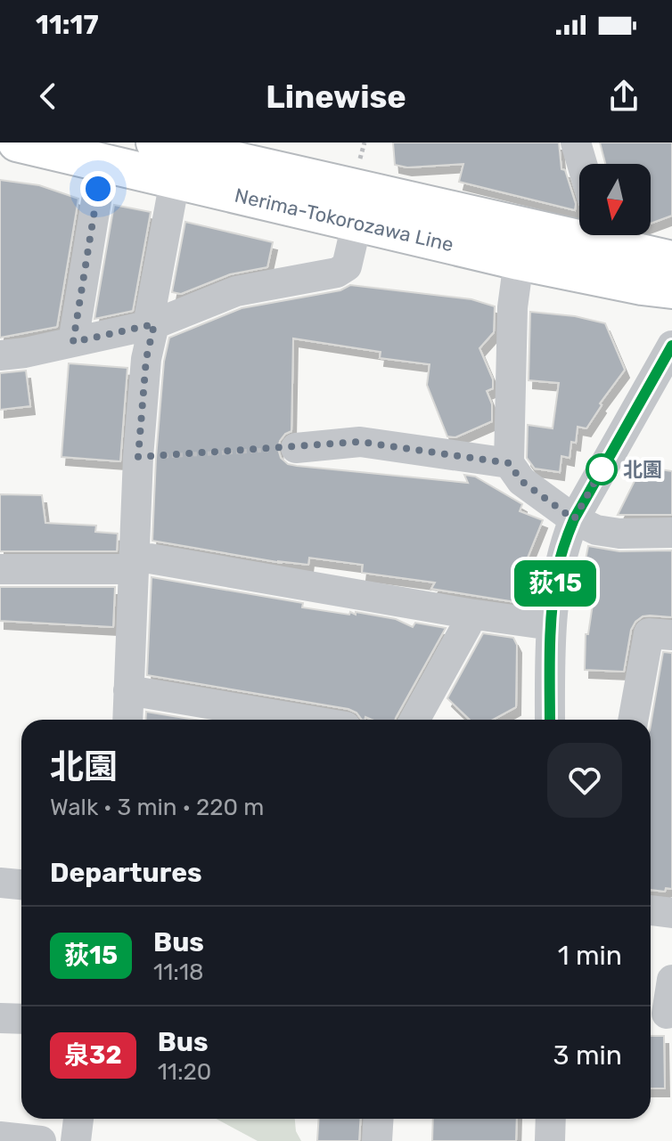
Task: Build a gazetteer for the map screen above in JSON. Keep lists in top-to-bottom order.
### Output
{
  "streets": {
    "main road": ["Nerima-Tokorozawa Line"]
  },
  "places": ["北園"],
  "lines": ["bus line 荻15"],
  "north": "bottom",
  "page": {
    "status": "11:17",
    "header": "Linewise",
    "on_map": "荻15",
    "heading": [
      ["北園", "Walk · 3 min · 220 m"],
      "Departures"
    ],
    "list": [
      {
        "mark": "荻15",
        "name": "Bus",
        "note": "11:18",
        "value": "1 min"
      },
      {
        "mark": "泉32",
        "name": "Bus",
        "note": "11:20",
        "value": "3 min"
      }
    ]
  }
}
